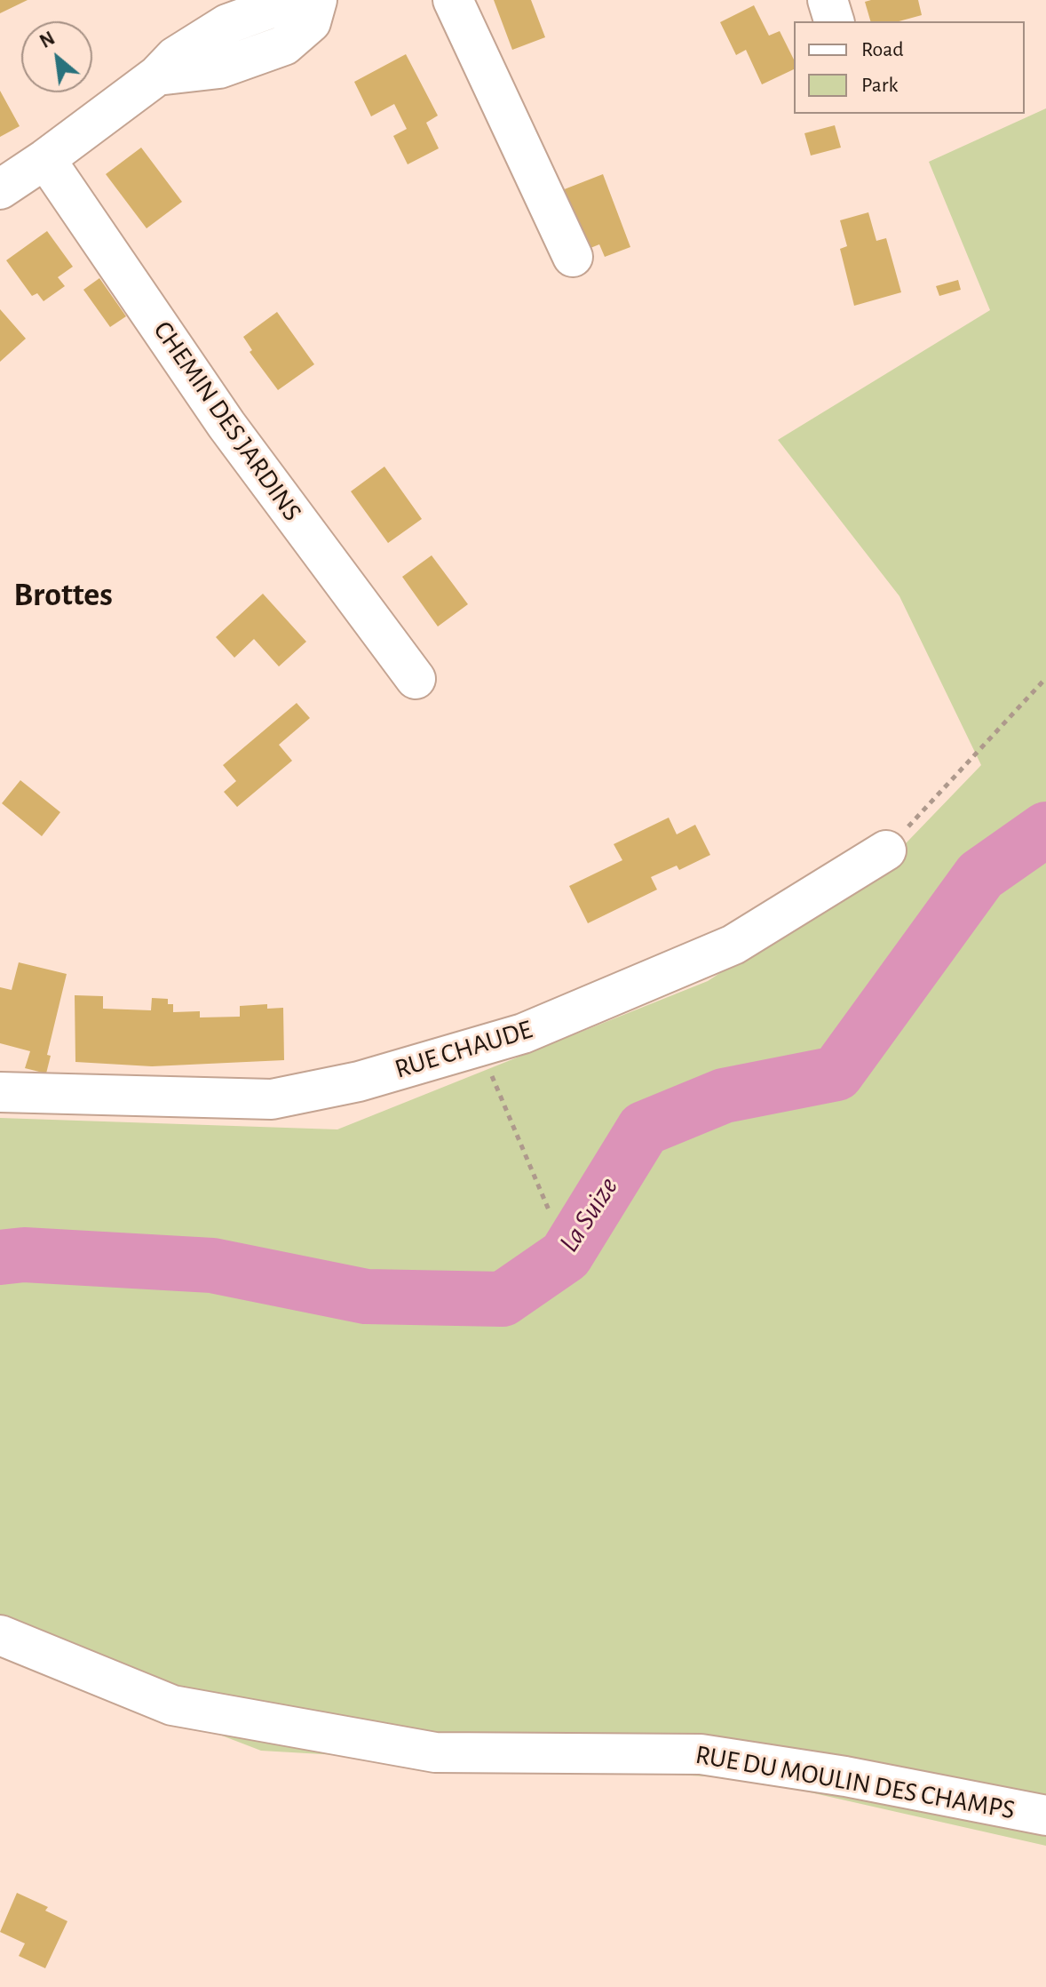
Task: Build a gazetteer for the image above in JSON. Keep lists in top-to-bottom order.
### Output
{
  "streets": {
    "street": ["CHEMIN DES JARDINS", "RUE CHAUDE", "RUE DU MOULIN DES CHAMPS"]
  },
  "districts": ["Brottes"],
  "water": ["La Suize"],
  "legend": ["Road", "Park"],
  "north": "top left"
}
